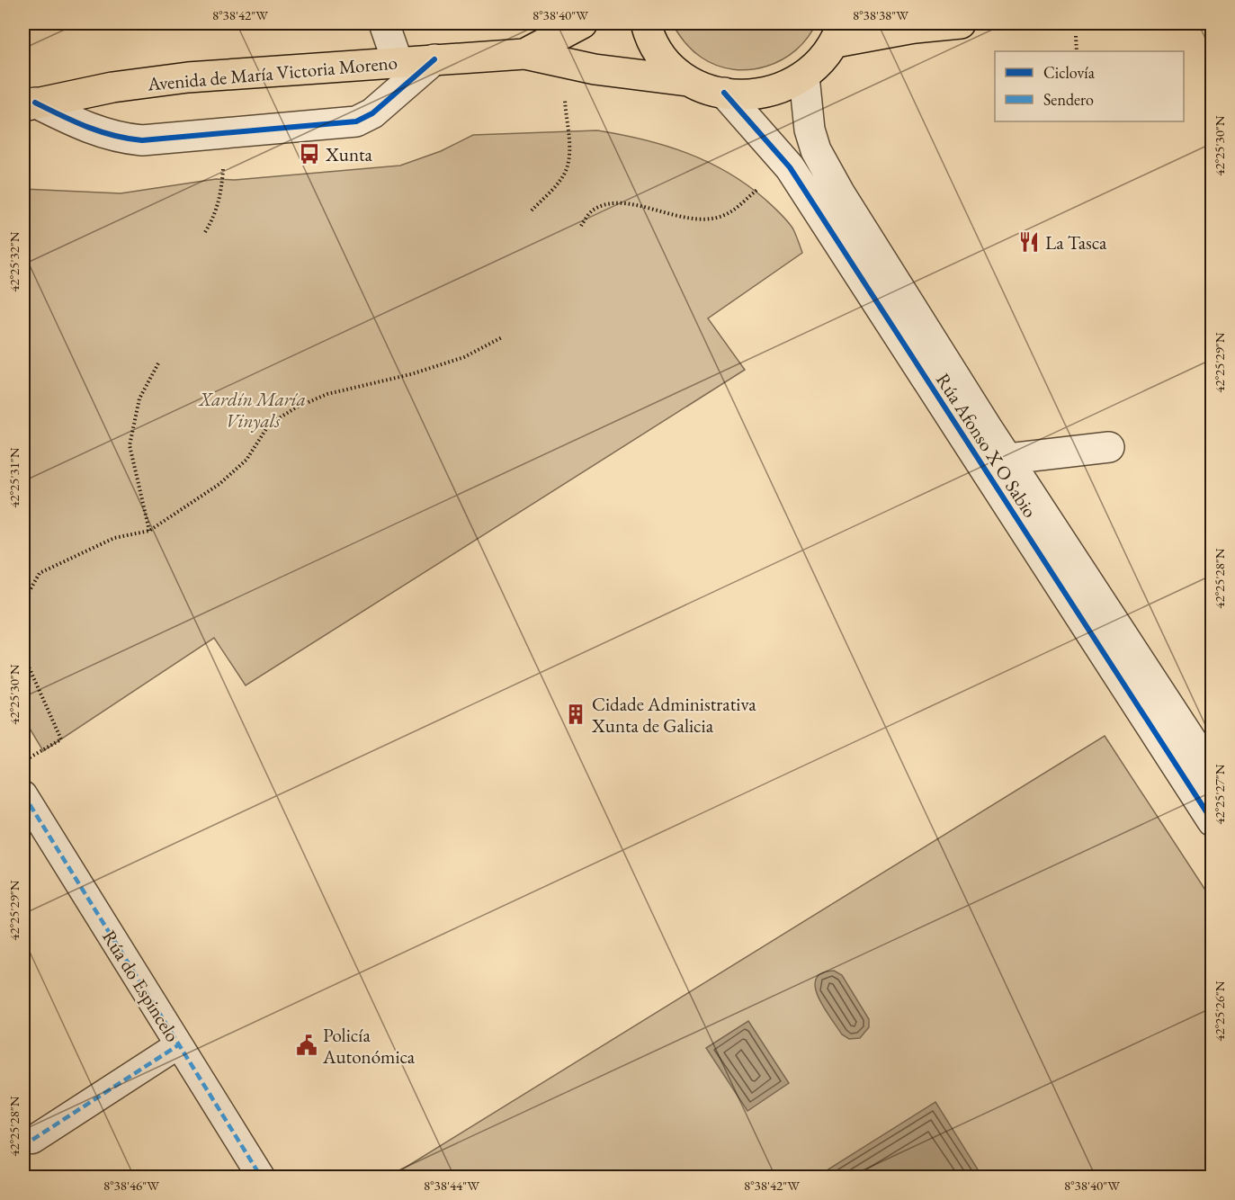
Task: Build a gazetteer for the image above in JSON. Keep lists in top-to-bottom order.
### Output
{
  "streets": {
    "highway": ["Avenida de María Victoria Moreno"],
    "street": ["Rúa Afonso X O Sabio", "Rúa do Espincelo"]
  },
  "crossings": [
    ["Avenida de María Victoria Moreno", "Rúa Afonso X O Sabio"]
  ],
  "parks": ["Xardín María Vinyals"],
  "places": {
    "bus stop": ["Xunta"],
    "restaurant": ["La Tasca"],
    "building": ["Cidade Administrativa Xunta de Galicia"],
    "public building": ["Policía Autonómica"]
  },
  "legend": ["Ciclovía", "Sendero"],
  "coordinates": [
    "8°38'42\"W",
    "8°38'40\"W",
    "8°38'38\"W",
    "42°25'30\"N",
    "42°25'32\"N",
    "42°25'29\"N",
    "42°25'31\"N",
    "42°25'28\"N",
    "42°25'27\"N",
    "42°25'26\"N",
    "8°38'46\"W",
    "8°38'44\"W"
  ]
}
